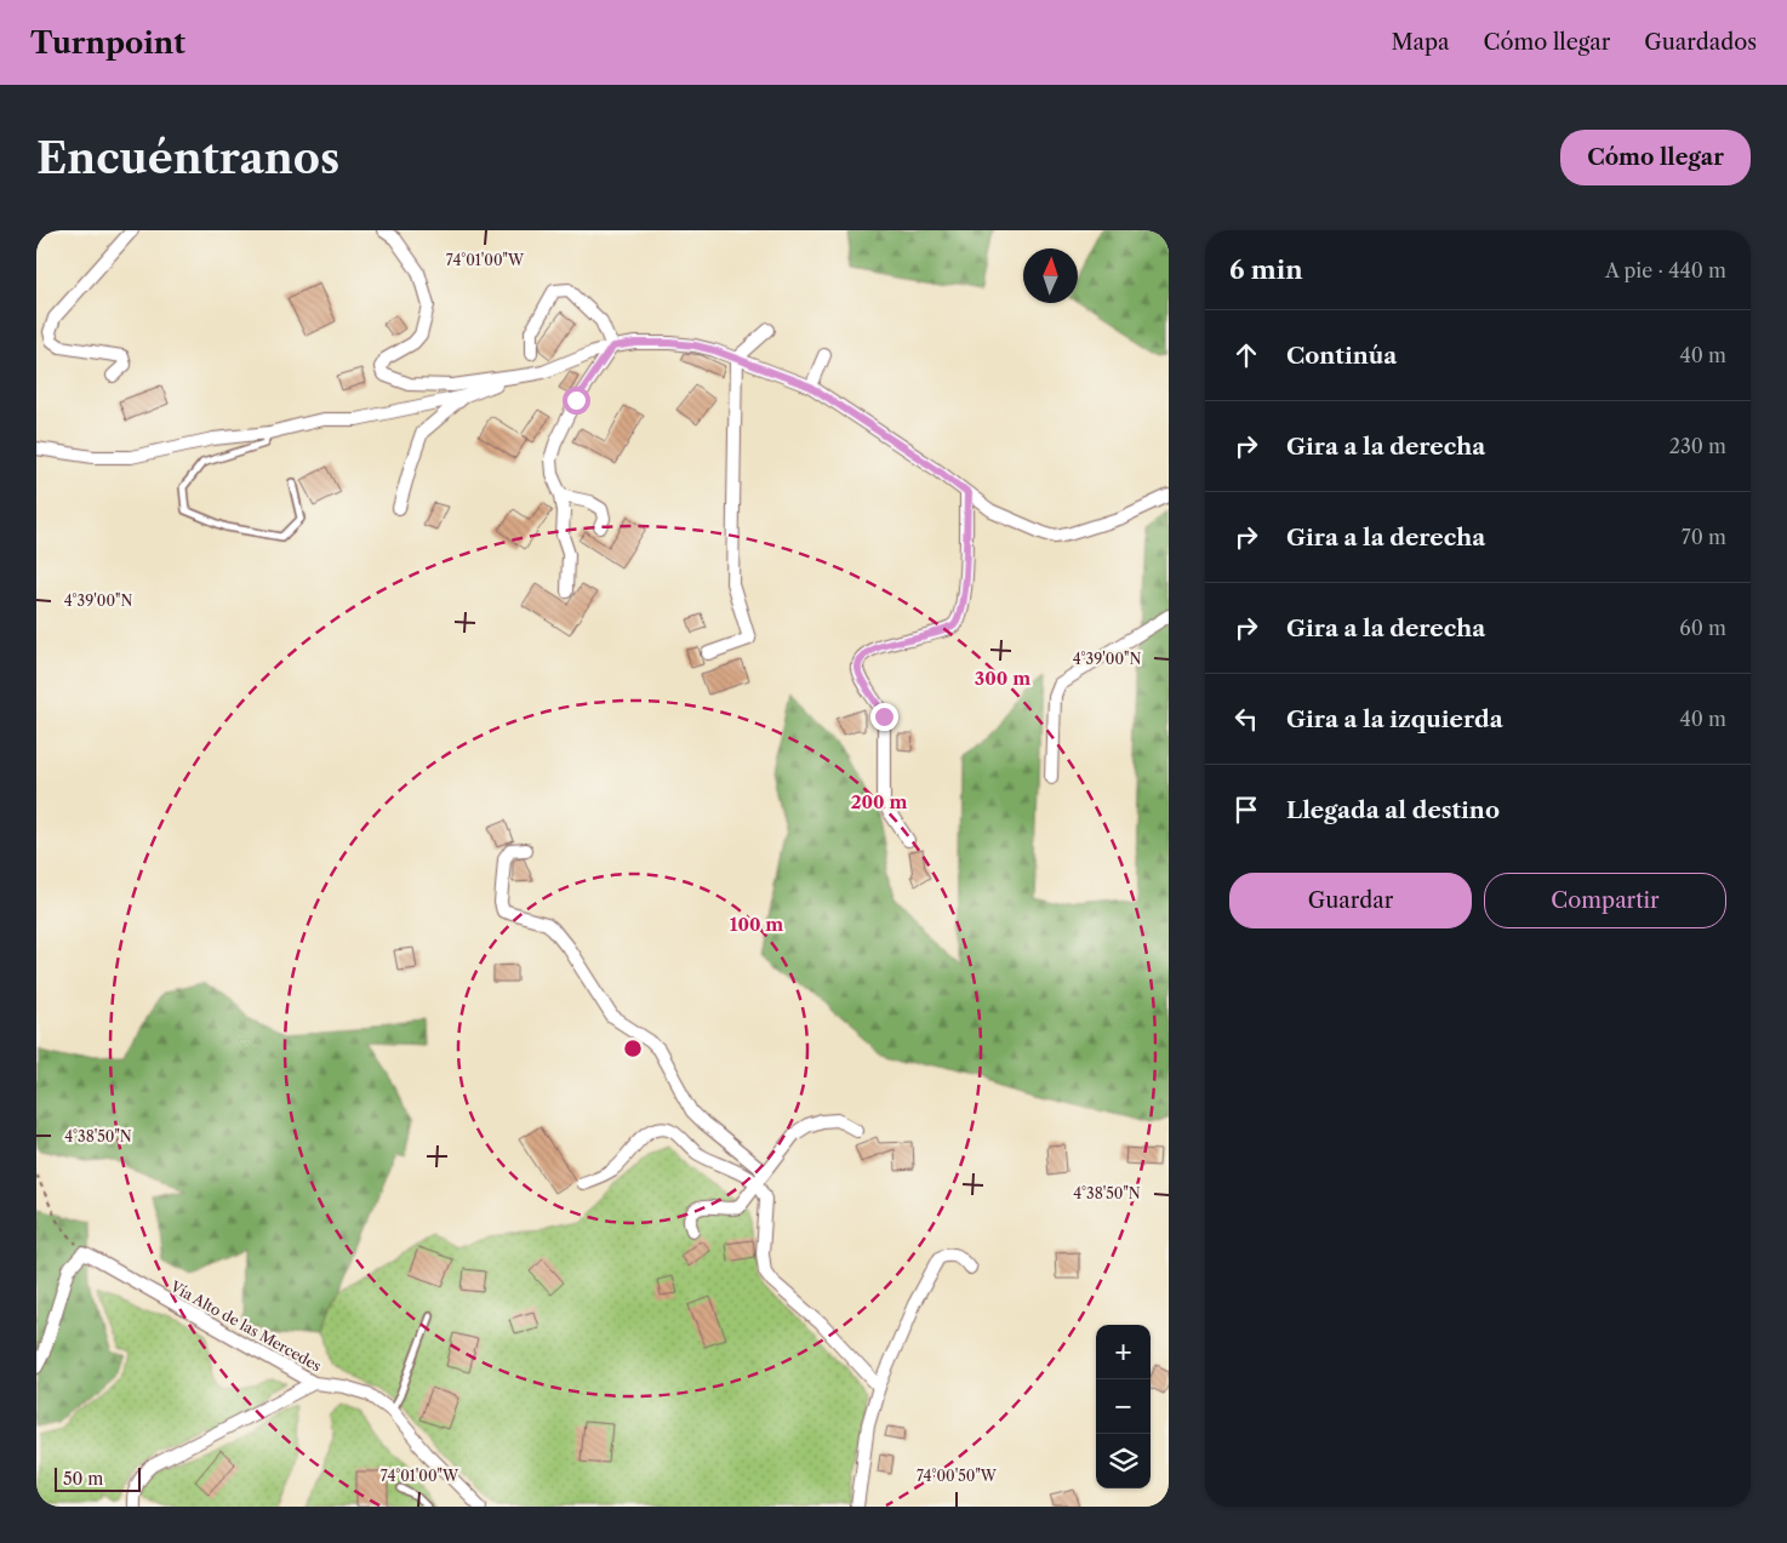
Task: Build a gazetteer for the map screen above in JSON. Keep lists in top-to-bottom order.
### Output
{
  "streets": {
    "street": ["Vía Alto de las Mercedes"]
  },
  "scale_bar": "50 m",
  "north": "top",
  "page": {
    "header": "Turnpoint",
    "nav": ["Mapa", "Cómo llegar", "Guardados"],
    "buttons": [
      "Cómo llegar",
      ["Guardar", "Compartir"]
    ],
    "title": "Encuéntranos",
    "heading": ["6 min", "A pie · 440 m"],
    "list": [
      ["Continúa", "40 m"],
      ["Gira a la derecha", "230 m"],
      ["Gira a la derecha", "70 m"],
      ["Gira a la derecha", "60 m"],
      ["Gira a la izquierda", "40 m"],
      "Llegada al destino"
    ],
    "map_buttons": ["+", "−"],
    "scale": "50 m"
  },
  "coordinates": [
    "74°01'00\"W",
    "4°39'00\"N",
    "4°38'50\"N",
    "74°00'50\"W"
  ],
  "rings": ["300 m", "200 m", "100 m"]
}
